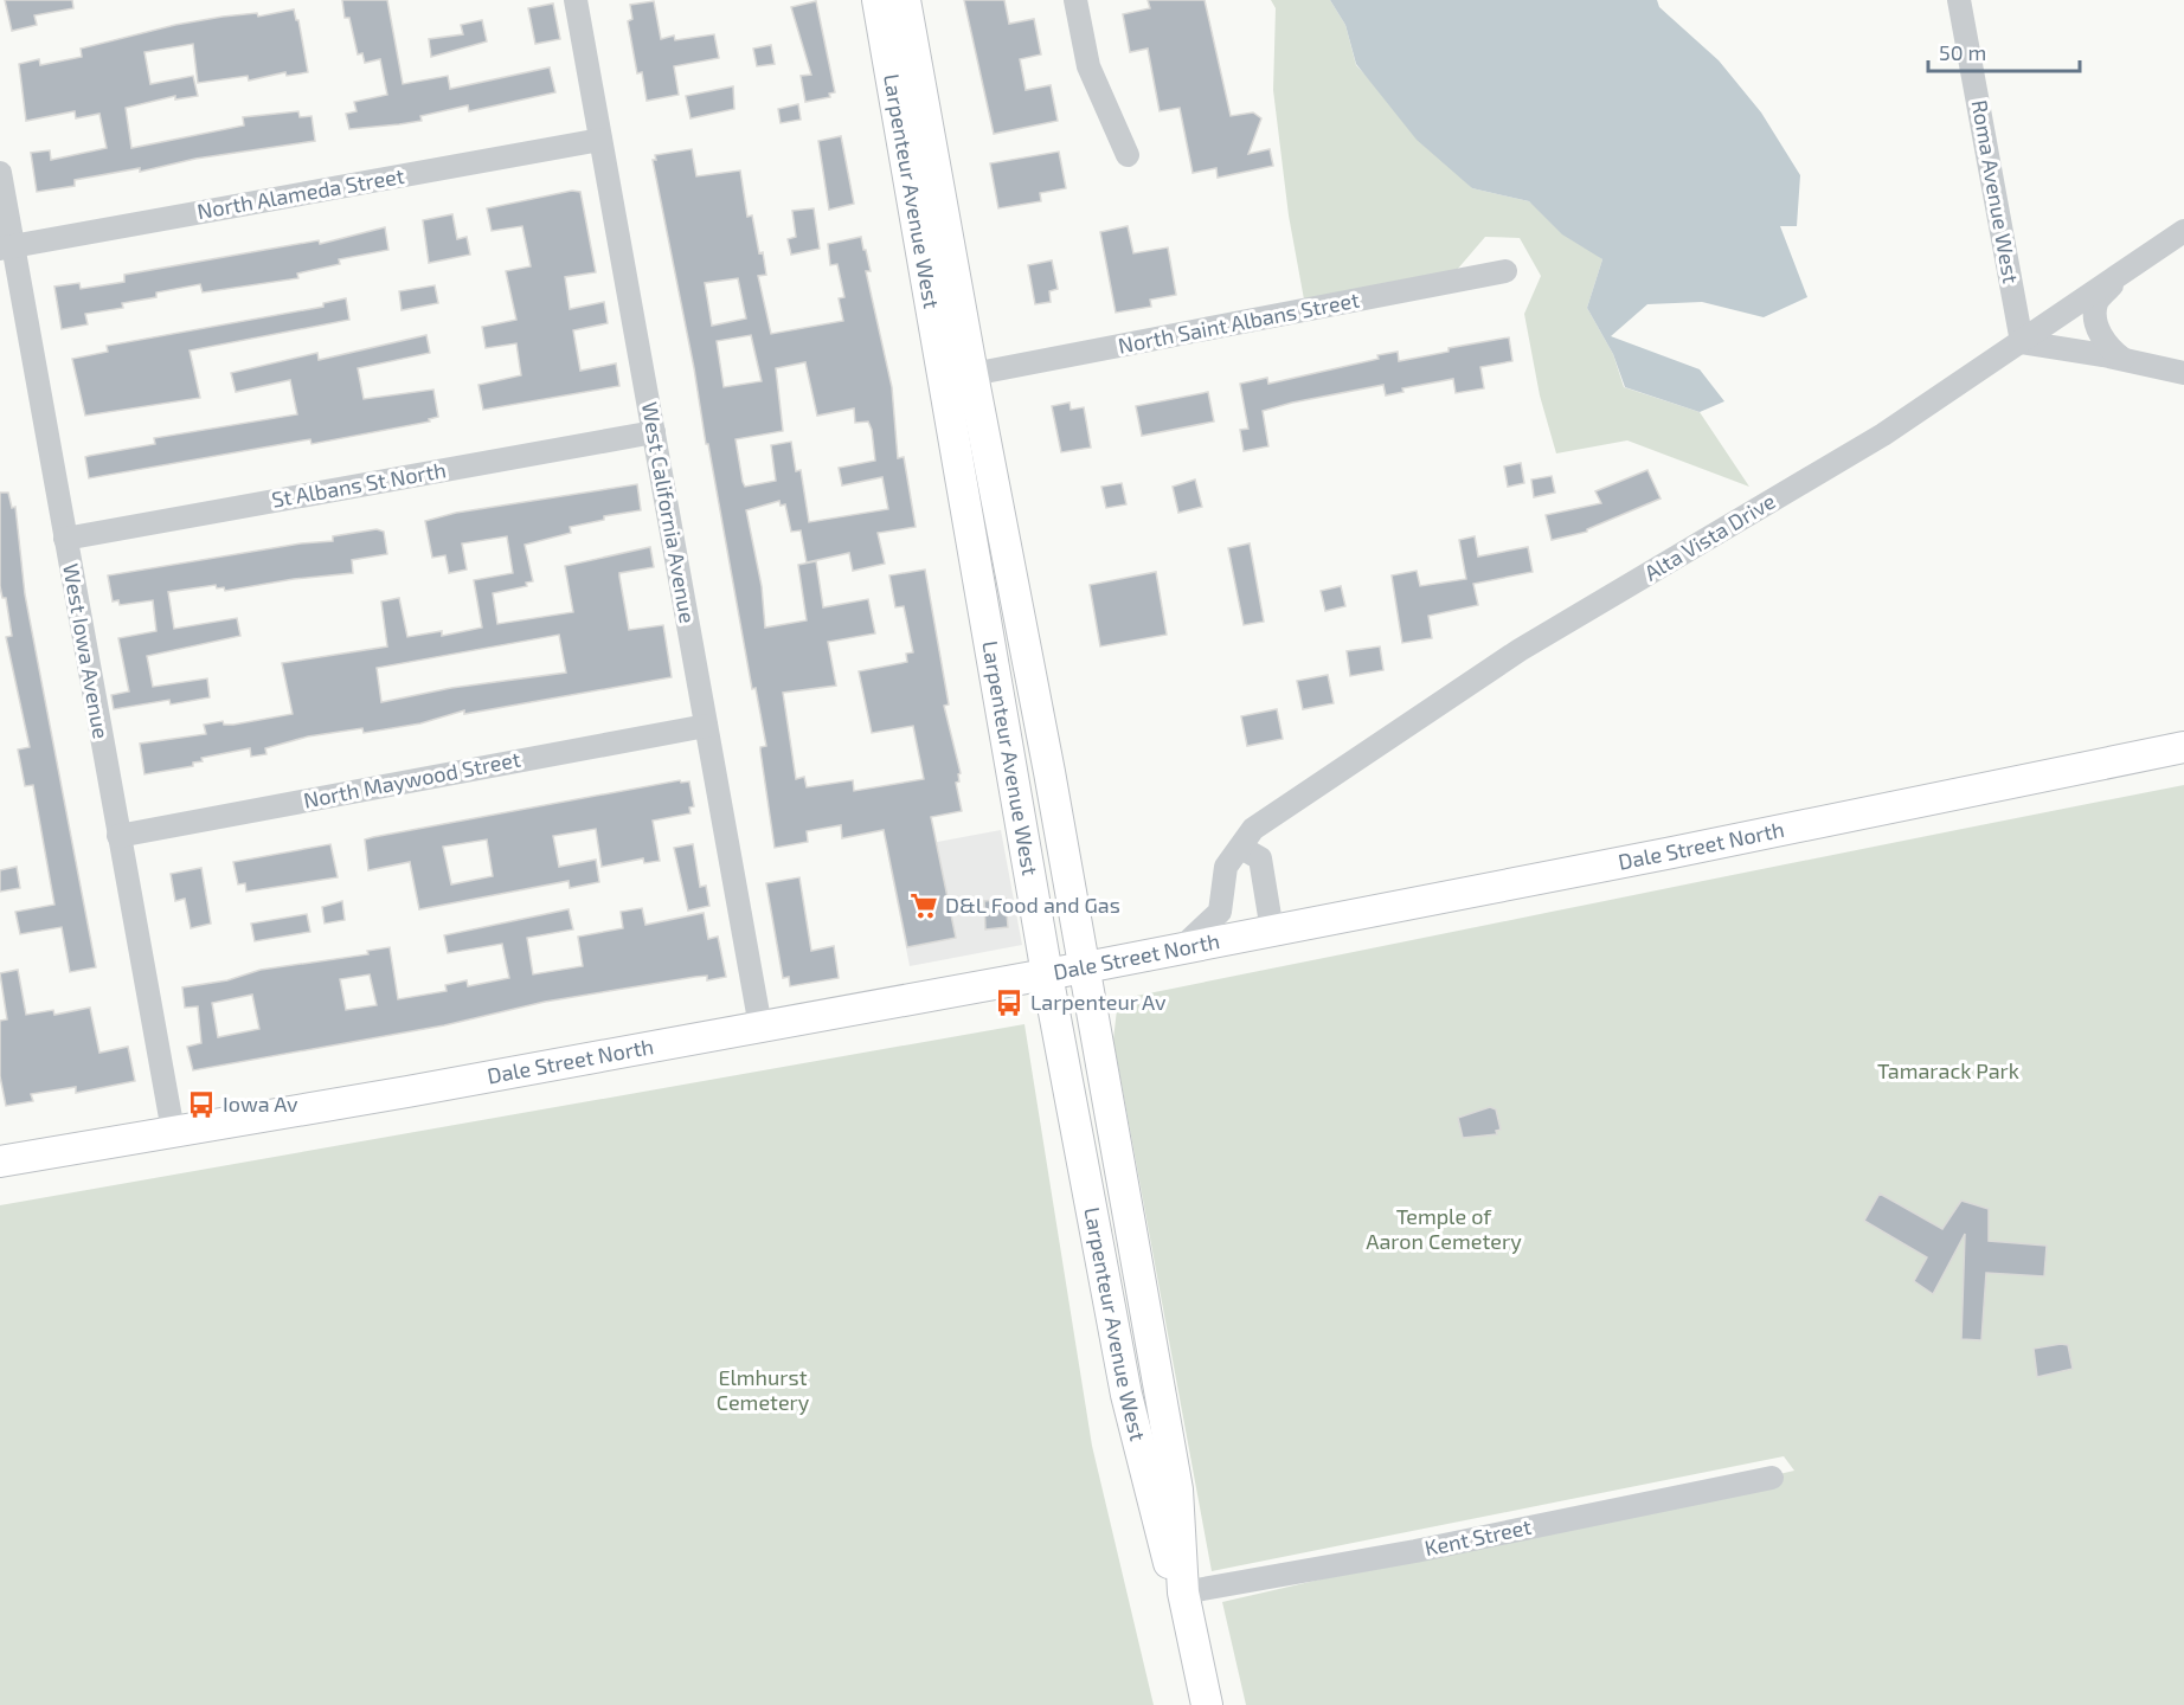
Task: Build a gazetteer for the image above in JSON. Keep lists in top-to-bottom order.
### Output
{
  "streets": {
    "main road": ["Larpenteur Avenue West", "Dale Street North"],
    "street": [
      "Roma Avenue West",
      "North Alameda Street",
      "North Saint Albans Street",
      "St Albans St North",
      "West California Avenue",
      "Alta Vista Drive",
      "West Iowa Avenue",
      "North Maywood Street",
      "Kent Street"
    ]
  },
  "crossings": [
    ["Larpenteur Avenue West", "North Saint Albans Street"],
    ["Larpenteur Avenue West", "Dale Street North"],
    ["Larpenteur Avenue West", "Kent Street"],
    ["Roma Avenue West", "Alta Vista Drive"],
    ["North Alameda Street", "West California Avenue"],
    ["North Alameda Street", "West Iowa Avenue"],
    ["St Albans St North", "West California Avenue"],
    ["St Albans St North", "West Iowa Avenue"],
    ["West California Avenue", "North Maywood Street"],
    ["West California Avenue", "Dale Street North"],
    ["Alta Vista Drive", "Dale Street North"],
    ["West Iowa Avenue", "North Maywood Street"],
    ["West Iowa Avenue", "Dale Street North"]
  ],
  "parks": ["Tamarack Park", "Temple of Aaron Cemetery", "Elmhurst Cemetery"],
  "places": {
    "supermarket": ["D&L Food and Gas"],
    "bus stop": ["Larpenteur Av", "Iowa Av"]
  },
  "scale_bar": "50 m"
}
